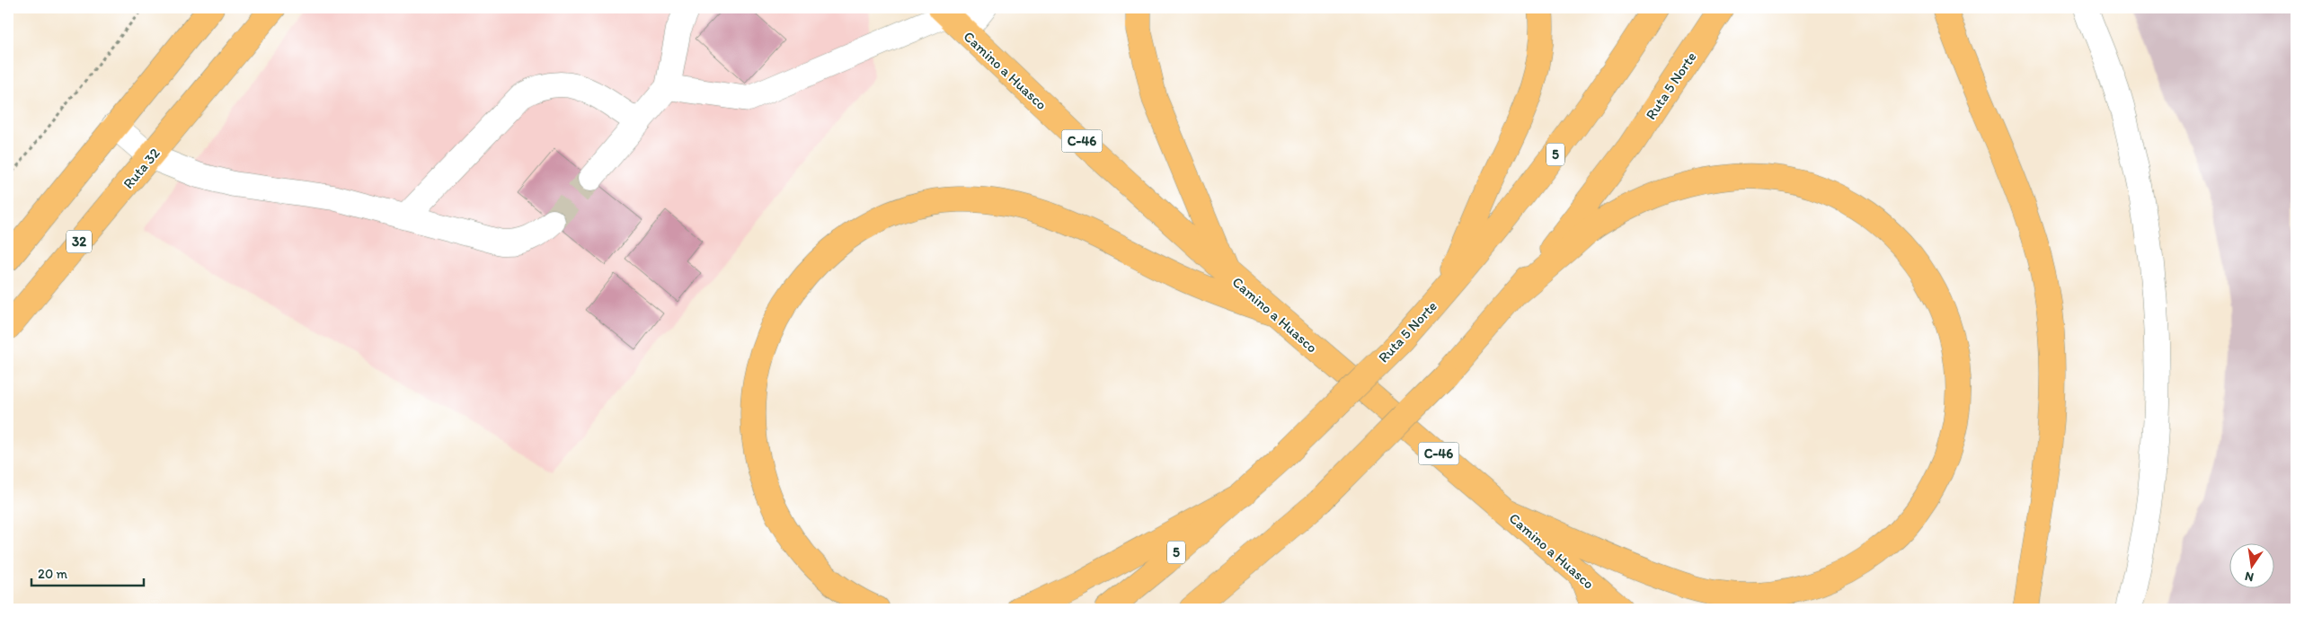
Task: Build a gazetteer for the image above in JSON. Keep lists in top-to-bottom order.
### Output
{
  "streets": {
    "main road": [
      "Camino a Huasco",
      "Ruta 5 Norte",
      "C-46",
      "5",
      "Ruta 32",
      "32"
    ]
  },
  "scale_bar": "20 m",
  "north": "bottom"
}
